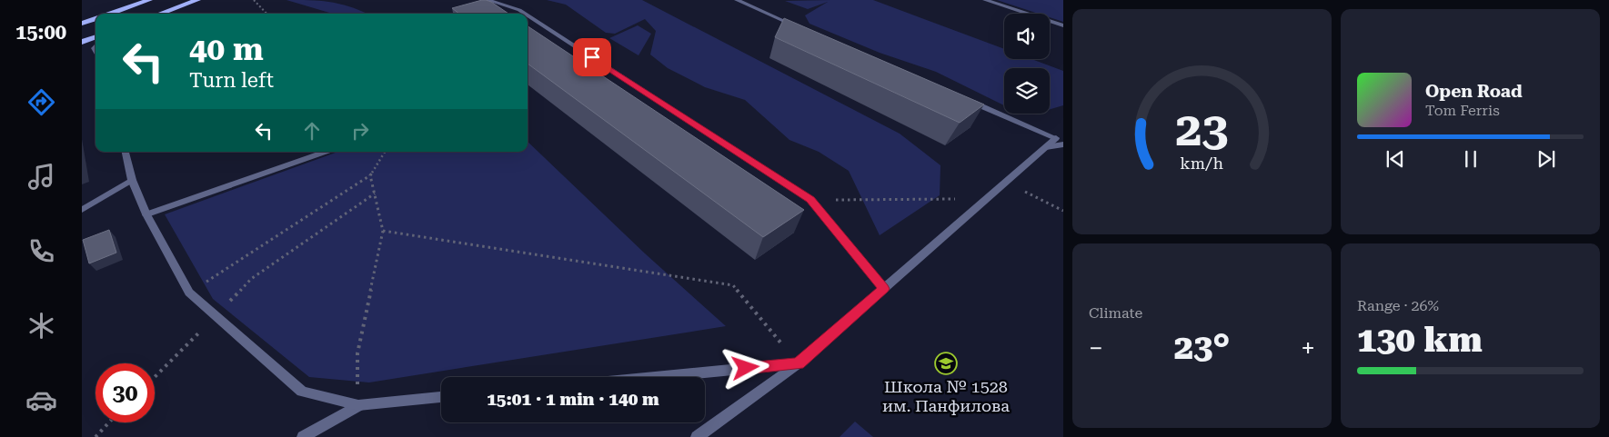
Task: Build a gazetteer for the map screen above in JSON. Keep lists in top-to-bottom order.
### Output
{
  "places": {
    "school or university": ["Школа № 1528 им. Панфилова"]
  },
  "page": {
    "tabs": "15:00",
    "turn": ["40 m", "Turn left"],
    "song": ["Open Road", "Tom Ferris"],
    "tile": [
      "Climate",
      ["Range · 26%", "130 km"]
    ],
    "heat": ["−", "23°", "+"],
    "limit": "30",
    "trip": "15:01 · 1 min · 140 m",
    "gauge": ["23", "km/h"]
  }
}
